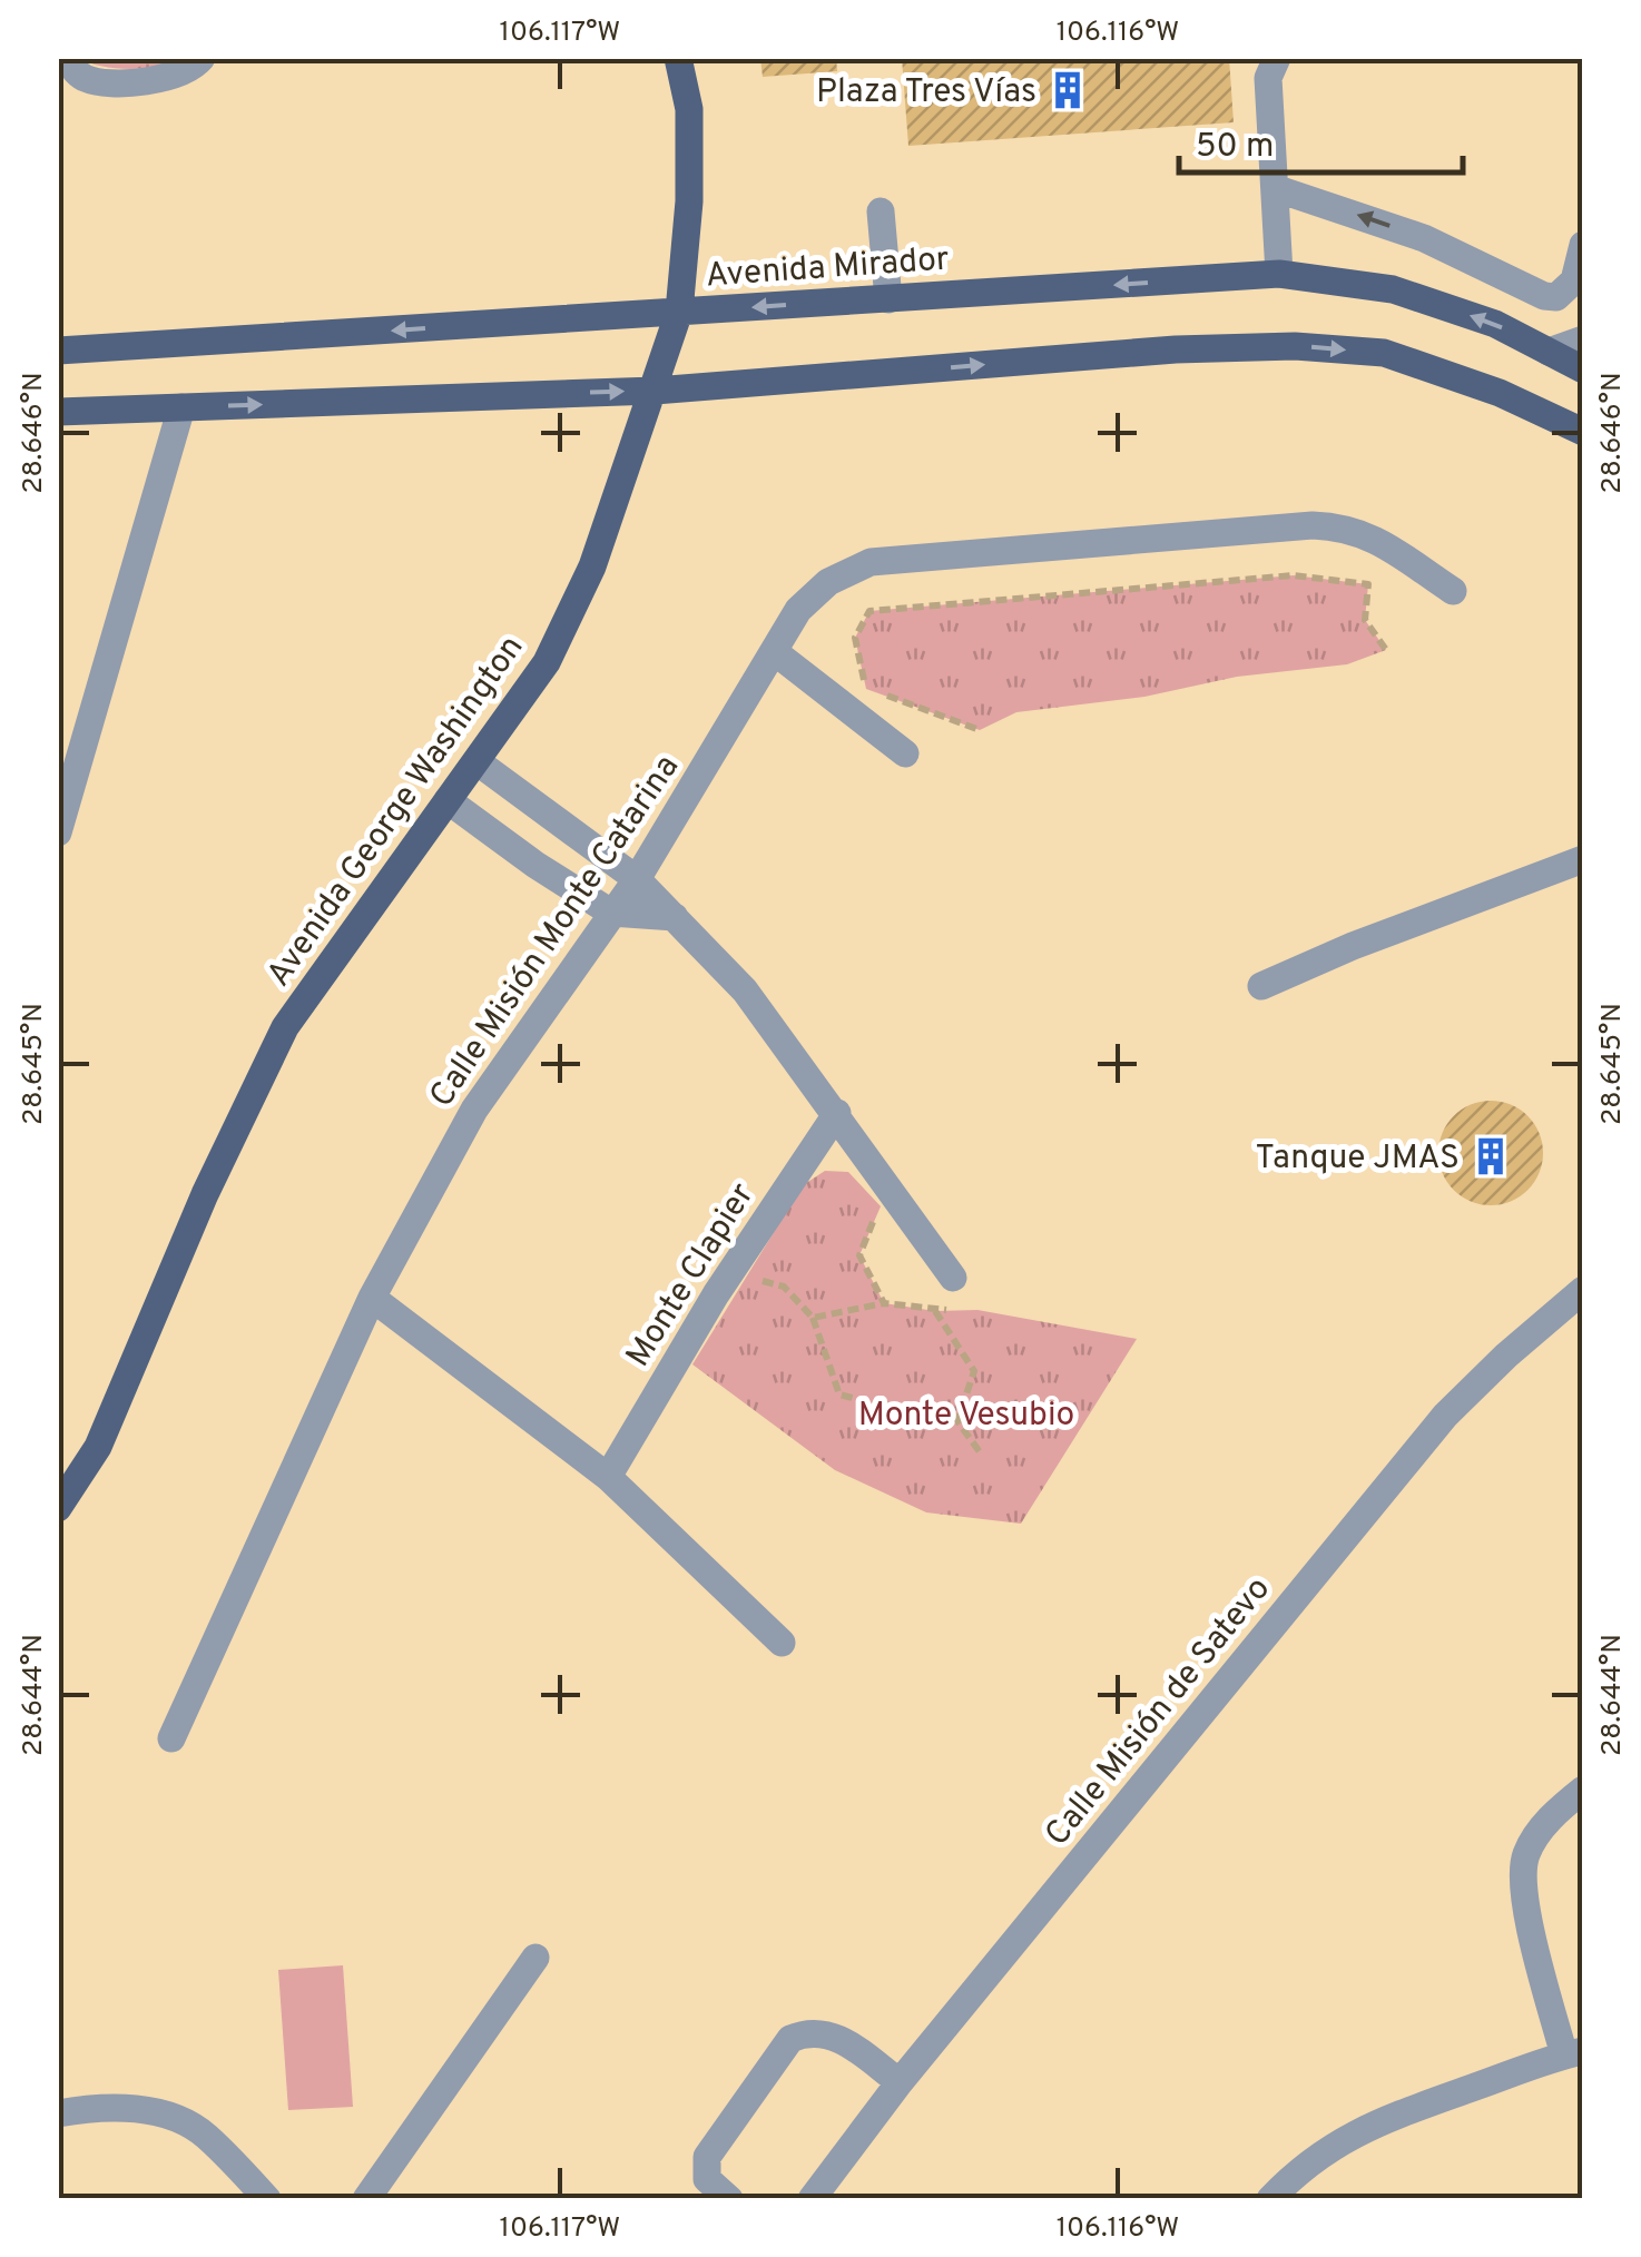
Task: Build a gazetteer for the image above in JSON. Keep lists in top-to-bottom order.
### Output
{
  "streets": {
    "main road": ["Avenida Mirador", "Avenida George Washington"],
    "street": ["Calle Misión Monte Catarina", "Monte Clapier", "Calle Misión de Satevo"]
  },
  "crossings": [
    ["Avenida Mirador", "Avenida George Washington"]
  ],
  "parks": ["Monte Vesubio"],
  "places": {
    "building": ["Plaza Tres Vías", "Tanque JMAS"]
  },
  "scale_bar": "50 m",
  "coordinates": [
    "106.117°W",
    "106.116°W",
    "28.646°N",
    "28.645°N",
    "28.644°N"
  ]
}
